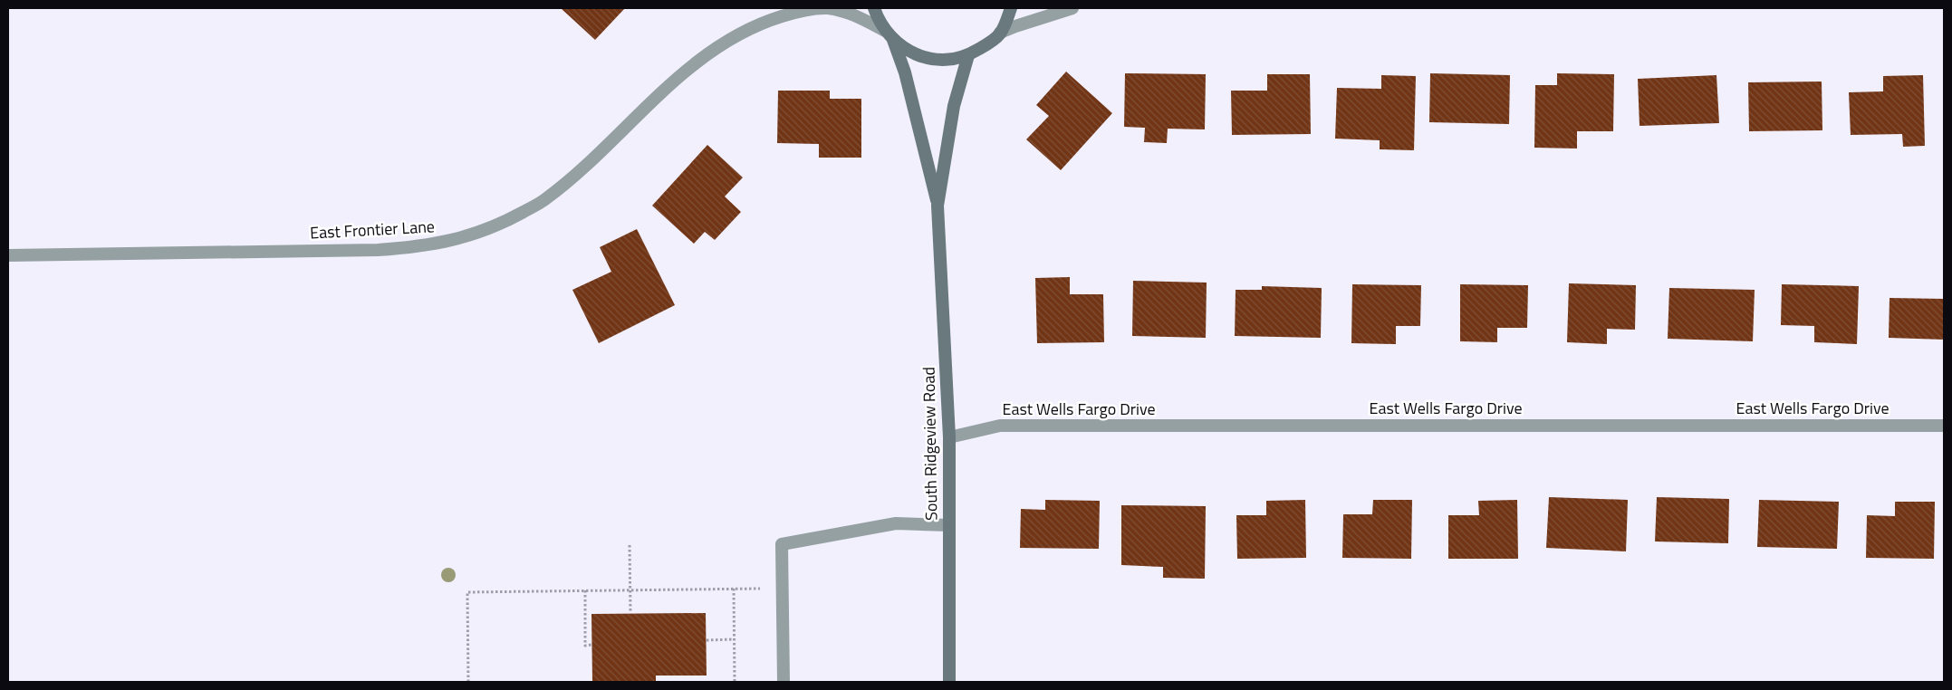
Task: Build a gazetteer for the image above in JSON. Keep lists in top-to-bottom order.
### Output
{
  "streets": {
    "main road": ["South Ridgeview Road"],
    "street": ["East Frontier Lane", "East Wells Fargo Drive"]
  },
  "crossings": [
    ["East Wells Fargo Drive", "South Ridgeview Road"]
  ]
}
